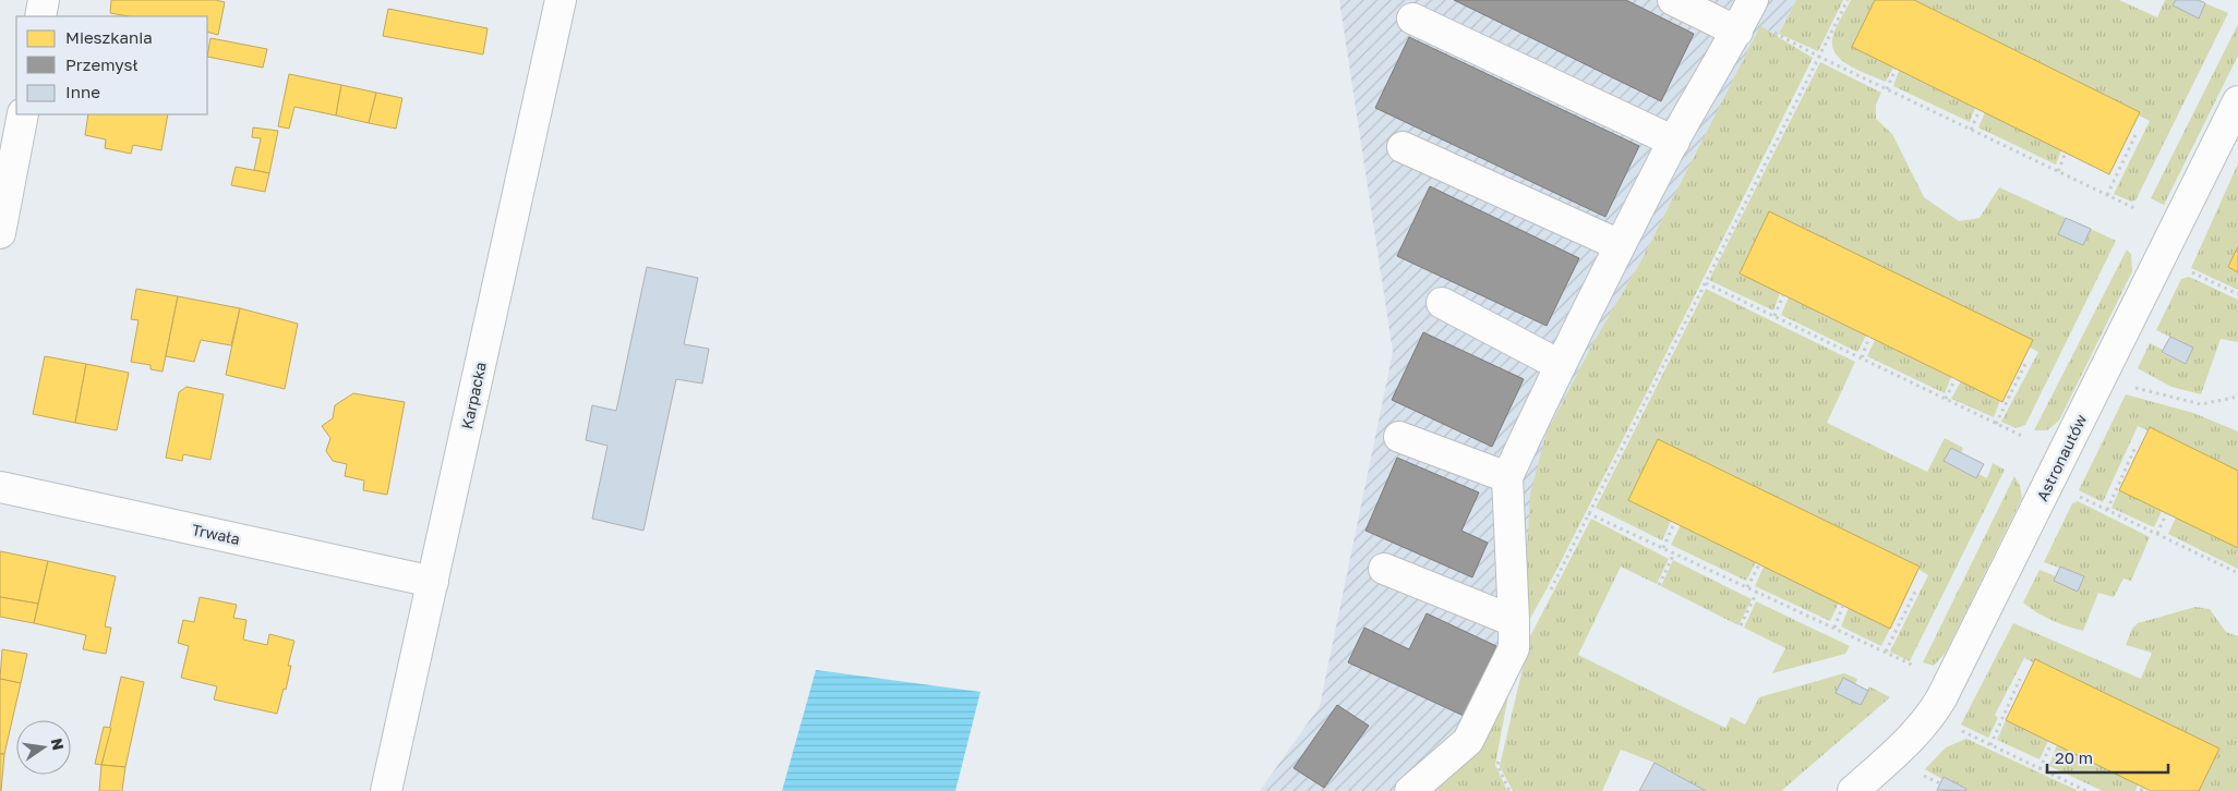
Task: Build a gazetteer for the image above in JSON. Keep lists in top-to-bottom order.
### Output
{
  "streets": {
    "street": ["Karpacka", "Astronautów", "Trwała"]
  },
  "crossings": [
    ["Karpacka", "Trwała"]
  ],
  "legend": ["Mieszkania", "Przemysł", "Inne"],
  "scale_bar": "20 m",
  "north": "right"
}
